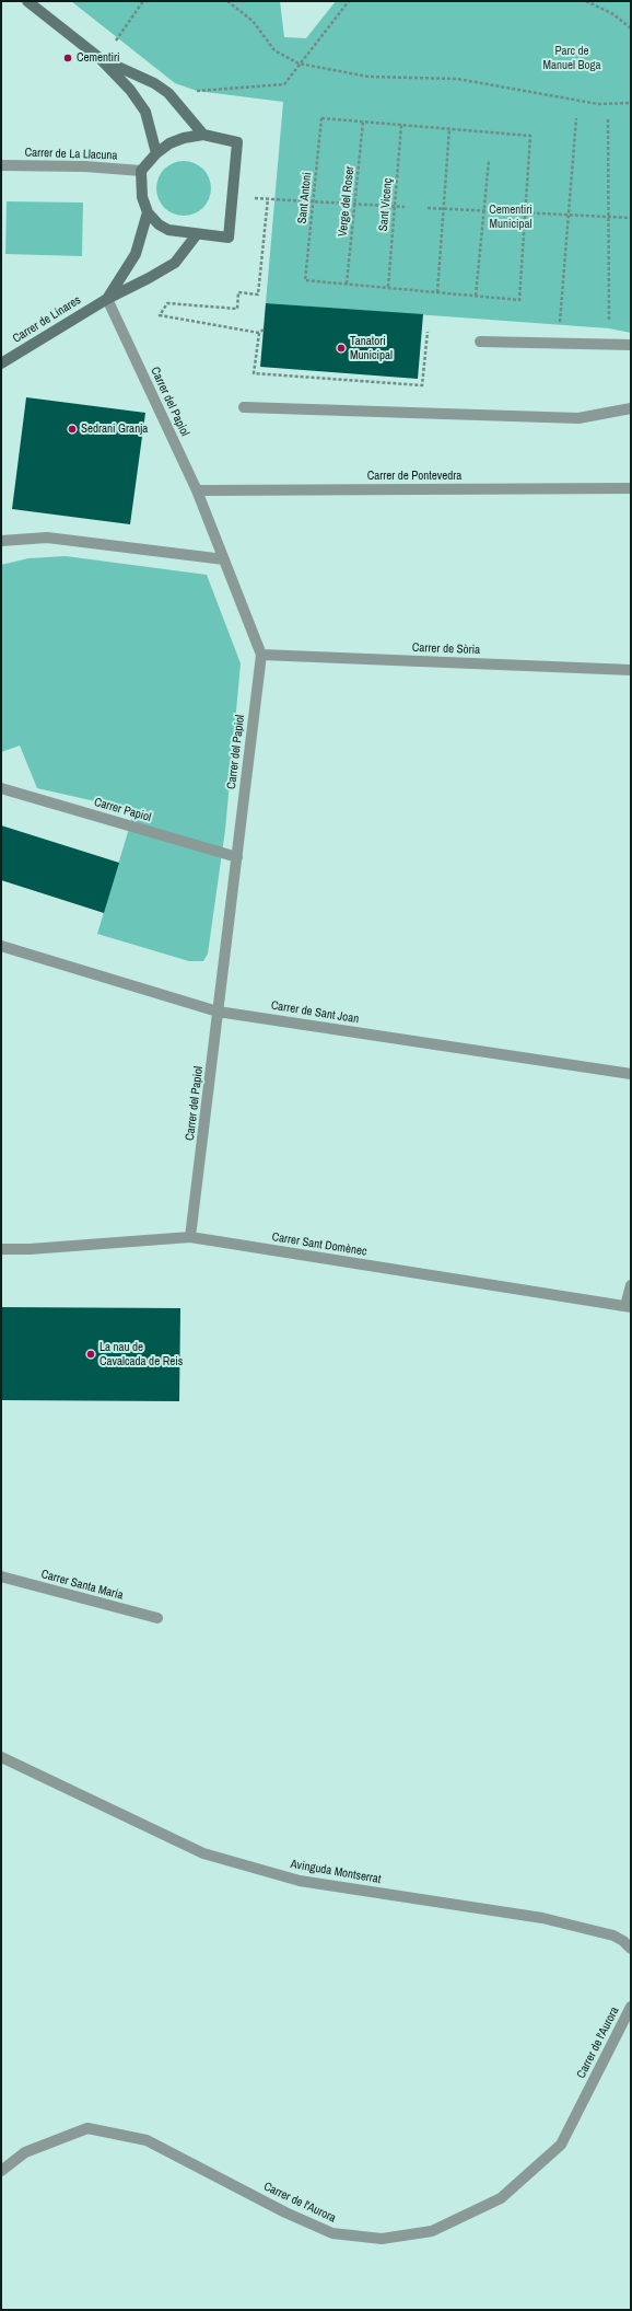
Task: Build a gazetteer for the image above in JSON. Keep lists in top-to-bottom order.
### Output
{
  "streets": {
    "street": [
      "Carrer de La Llacuna",
      "Carrer de Linares",
      "Carrer del Papiol",
      "Carrer de Pontevedra",
      "Carrer de Sòria",
      "Carrer Papiol",
      "Carrer de Sant Joan",
      "Carrer Sant Domènec",
      "Carrer Santa Maria",
      "Avinguda Montserrat",
      "Carrer de l'Aurora"
    ],
    "path": ["Sant Antoni", "Verge del Roser", "Sant Vicenç"]
  },
  "crossings": [
    ["Carrer de La Llacuna", "Carrer de Linares"],
    ["Sant Antoni", "Verge del Roser"],
    ["Carrer de Linares", "Carrer del Papiol"],
    ["Carrer del Papiol", "Carrer de Pontevedra"],
    ["Carrer del Papiol", "Carrer de Sòria"],
    ["Carrer del Papiol", "Carrer Papiol"],
    ["Carrer del Papiol", "Carrer de Sant Joan"],
    ["Carrer del Papiol", "Carrer Sant Domènec"]
  ],
  "parks": ["Parc de Manuel Boga", "Cementiri Municipal"],
  "places": [
    "Cementiri",
    "Tanatori Municipal",
    "Sedrani Granja",
    "La nau de Cavalcada de Reis"
  ]
}
